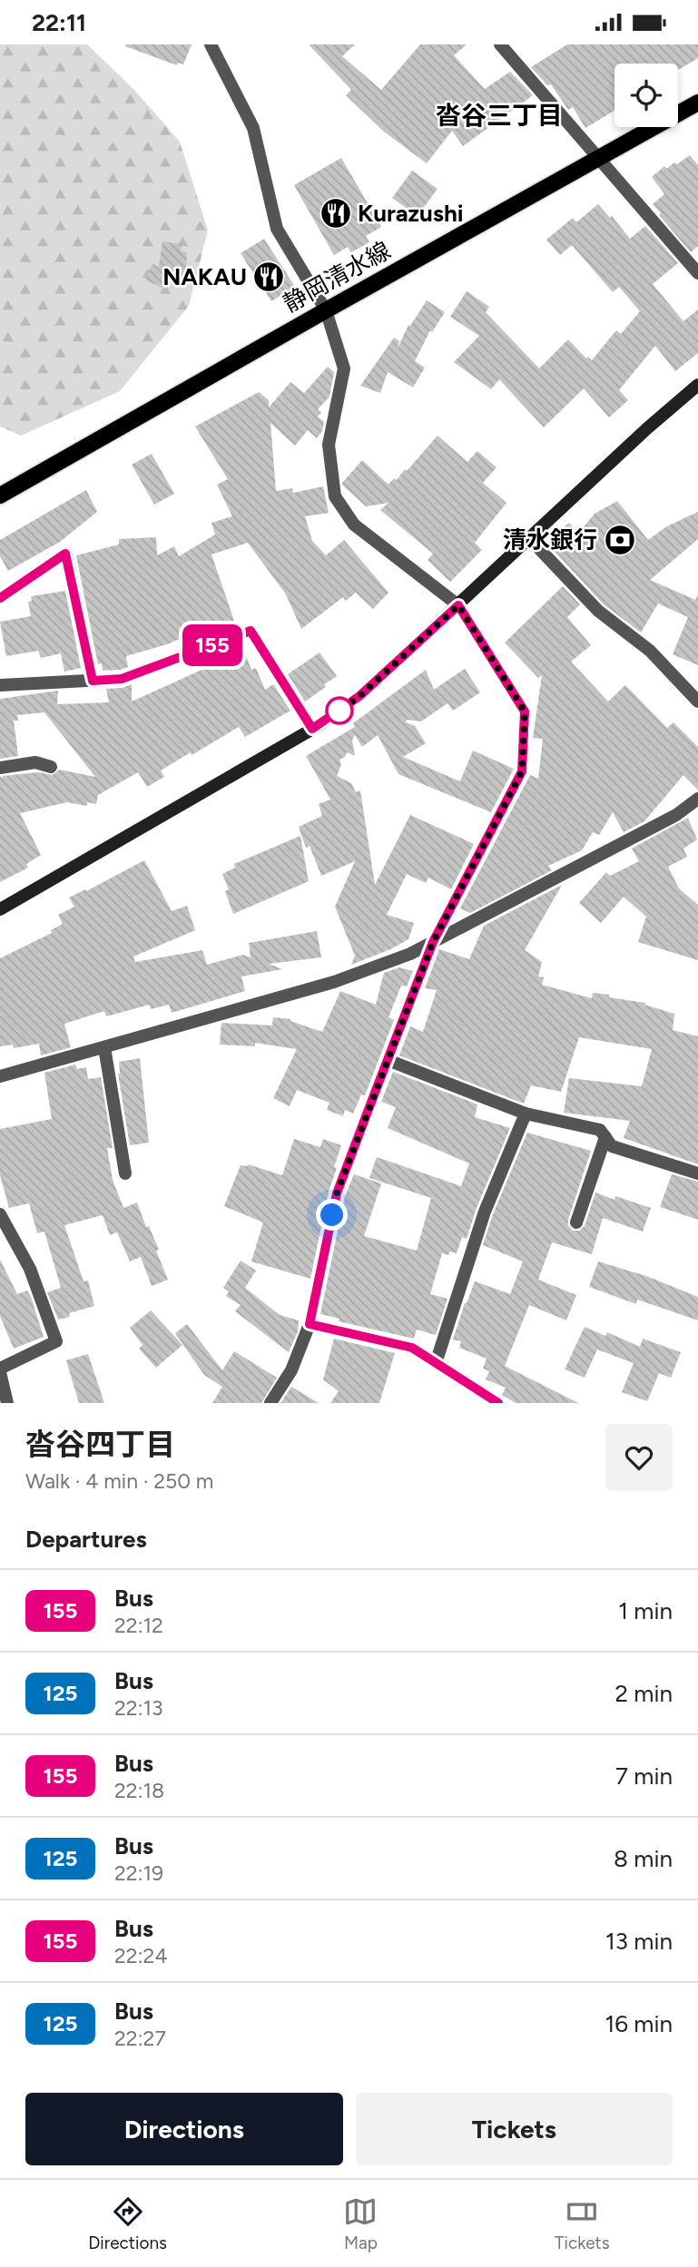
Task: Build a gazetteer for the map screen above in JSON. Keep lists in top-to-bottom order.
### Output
{
  "streets": {
    "main road": ["静岡清水線"]
  },
  "districts": ["沓谷三丁目"],
  "places": {
    "restaurant": ["Kurazushi", "NAKAU"],
    "bank": ["清水銀行"]
  },
  "lines": ["bus line 155"],
  "page": {
    "status": "22:11",
    "on_map": "155",
    "heading": [
      ["沓谷四丁目", "Walk · 4 min · 250 m"],
      "Departures"
    ],
    "list": [
      {
        "mark": "155",
        "name": "Bus",
        "note": "22:12",
        "value": "1 min"
      },
      {
        "mark": "125",
        "name": "Bus",
        "note": "22:13",
        "value": "2 min"
      },
      {
        "mark": "155",
        "name": "Bus",
        "note": "22:18",
        "value": "7 min"
      },
      {
        "mark": "125",
        "name": "Bus",
        "note": "22:19",
        "value": "8 min"
      },
      {
        "mark": "155",
        "name": "Bus",
        "note": "22:24",
        "value": "13 min"
      },
      {
        "mark": "125",
        "name": "Bus",
        "note": "22:27",
        "value": "16 min"
      }
    ],
    "buttons": ["Directions", "Tickets"],
    "tabs": ["Directions", "Map", "Tickets"]
  }
}
